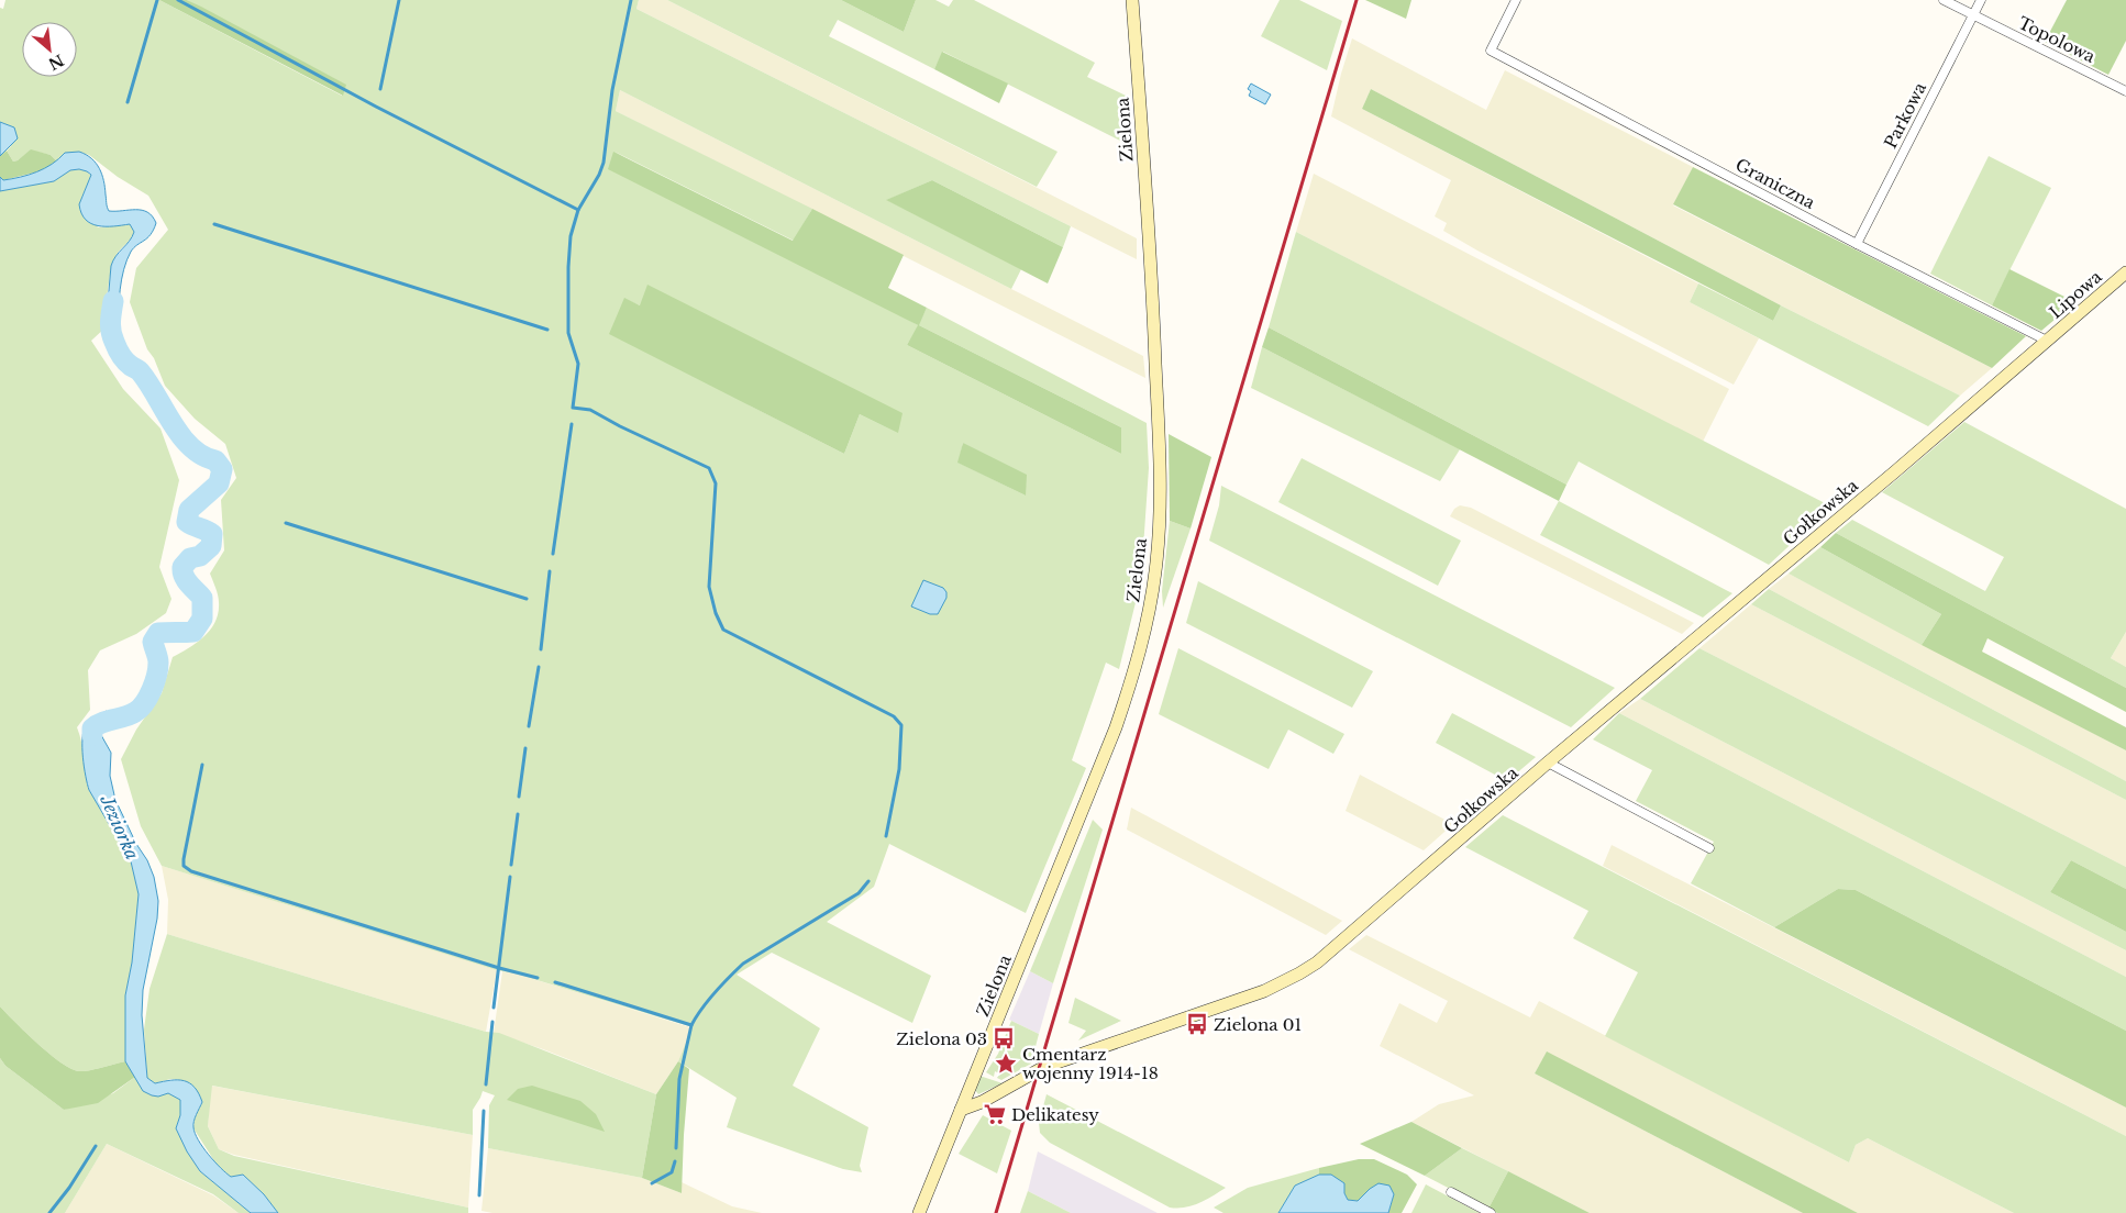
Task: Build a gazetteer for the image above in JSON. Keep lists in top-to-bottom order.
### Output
{
  "streets": {
    "street": [
      "Topolowa",
      "Parkowa",
      "Zielona",
      "Graniczna",
      "Lipowa",
      "Gołkowska"
    ]
  },
  "crossings": [
    ["Topolowa", "Parkowa"],
    ["Parkowa", "Graniczna"],
    ["Zielona", "Gołkowska"],
    ["Graniczna", "Lipowa"],
    ["Graniczna", "Gołkowska"],
    ["Lipowa", "Gołkowska"]
  ],
  "water": ["Jeziorka"],
  "places": {
    "bus stop": ["Zielona 01", "Zielona 03"],
    "place": ["Cmentarz wojenny 1914-18"],
    "supermarket": ["Delikatesy"]
  },
  "north": "bottom right"
}
